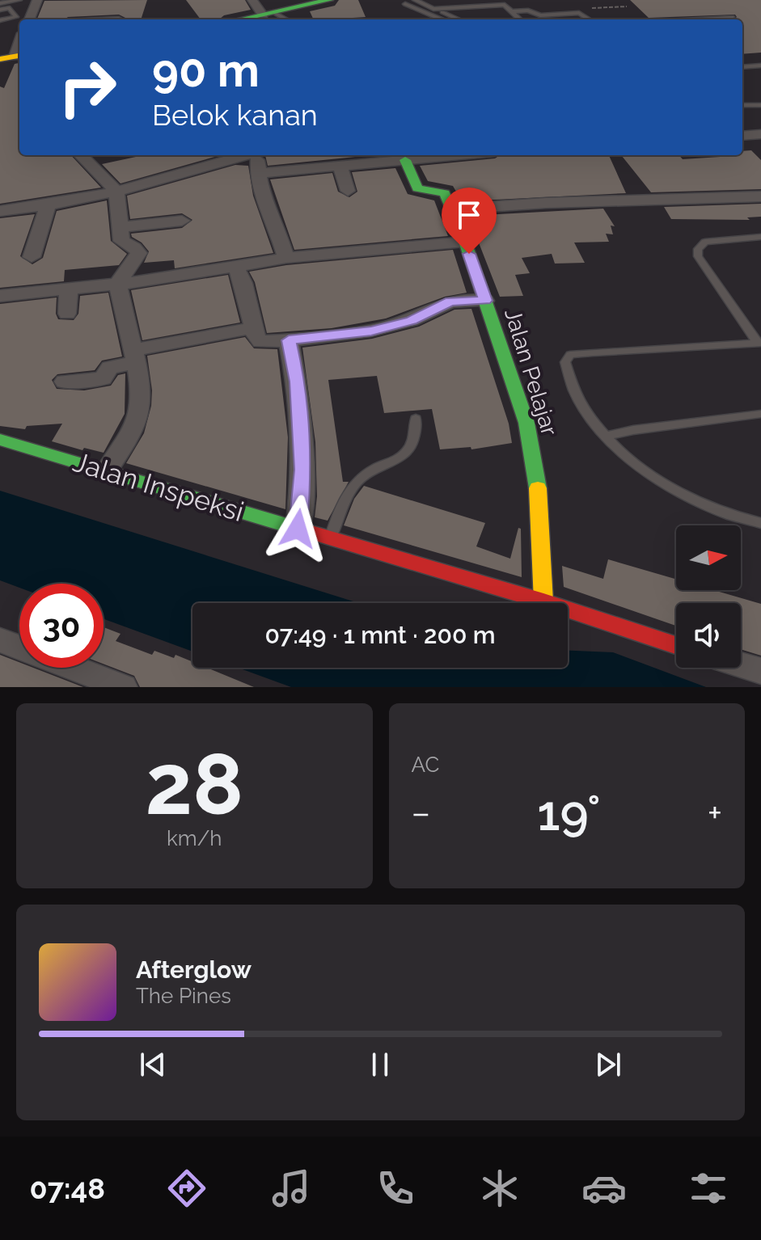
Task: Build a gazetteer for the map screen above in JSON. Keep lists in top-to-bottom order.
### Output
{
  "streets": {
    "street": ["Jalan Pelajar", "Jalan Inspeksi"]
  },
  "crossings": [
    ["Jalan Pelajar", "Jalan Inspeksi"]
  ],
  "north": "right",
  "page": {
    "turn": ["90 m", "Belok kanan"],
    "limit": "30",
    "trip": "07:49 · 1 mnt · 200 m",
    "tile": [
      ["28", "km/h"],
      "AC"
    ],
    "heat": ["−", "19°", "+"],
    "song": ["Afterglow", "The Pines"],
    "tabs": "07:48"
  }
}
